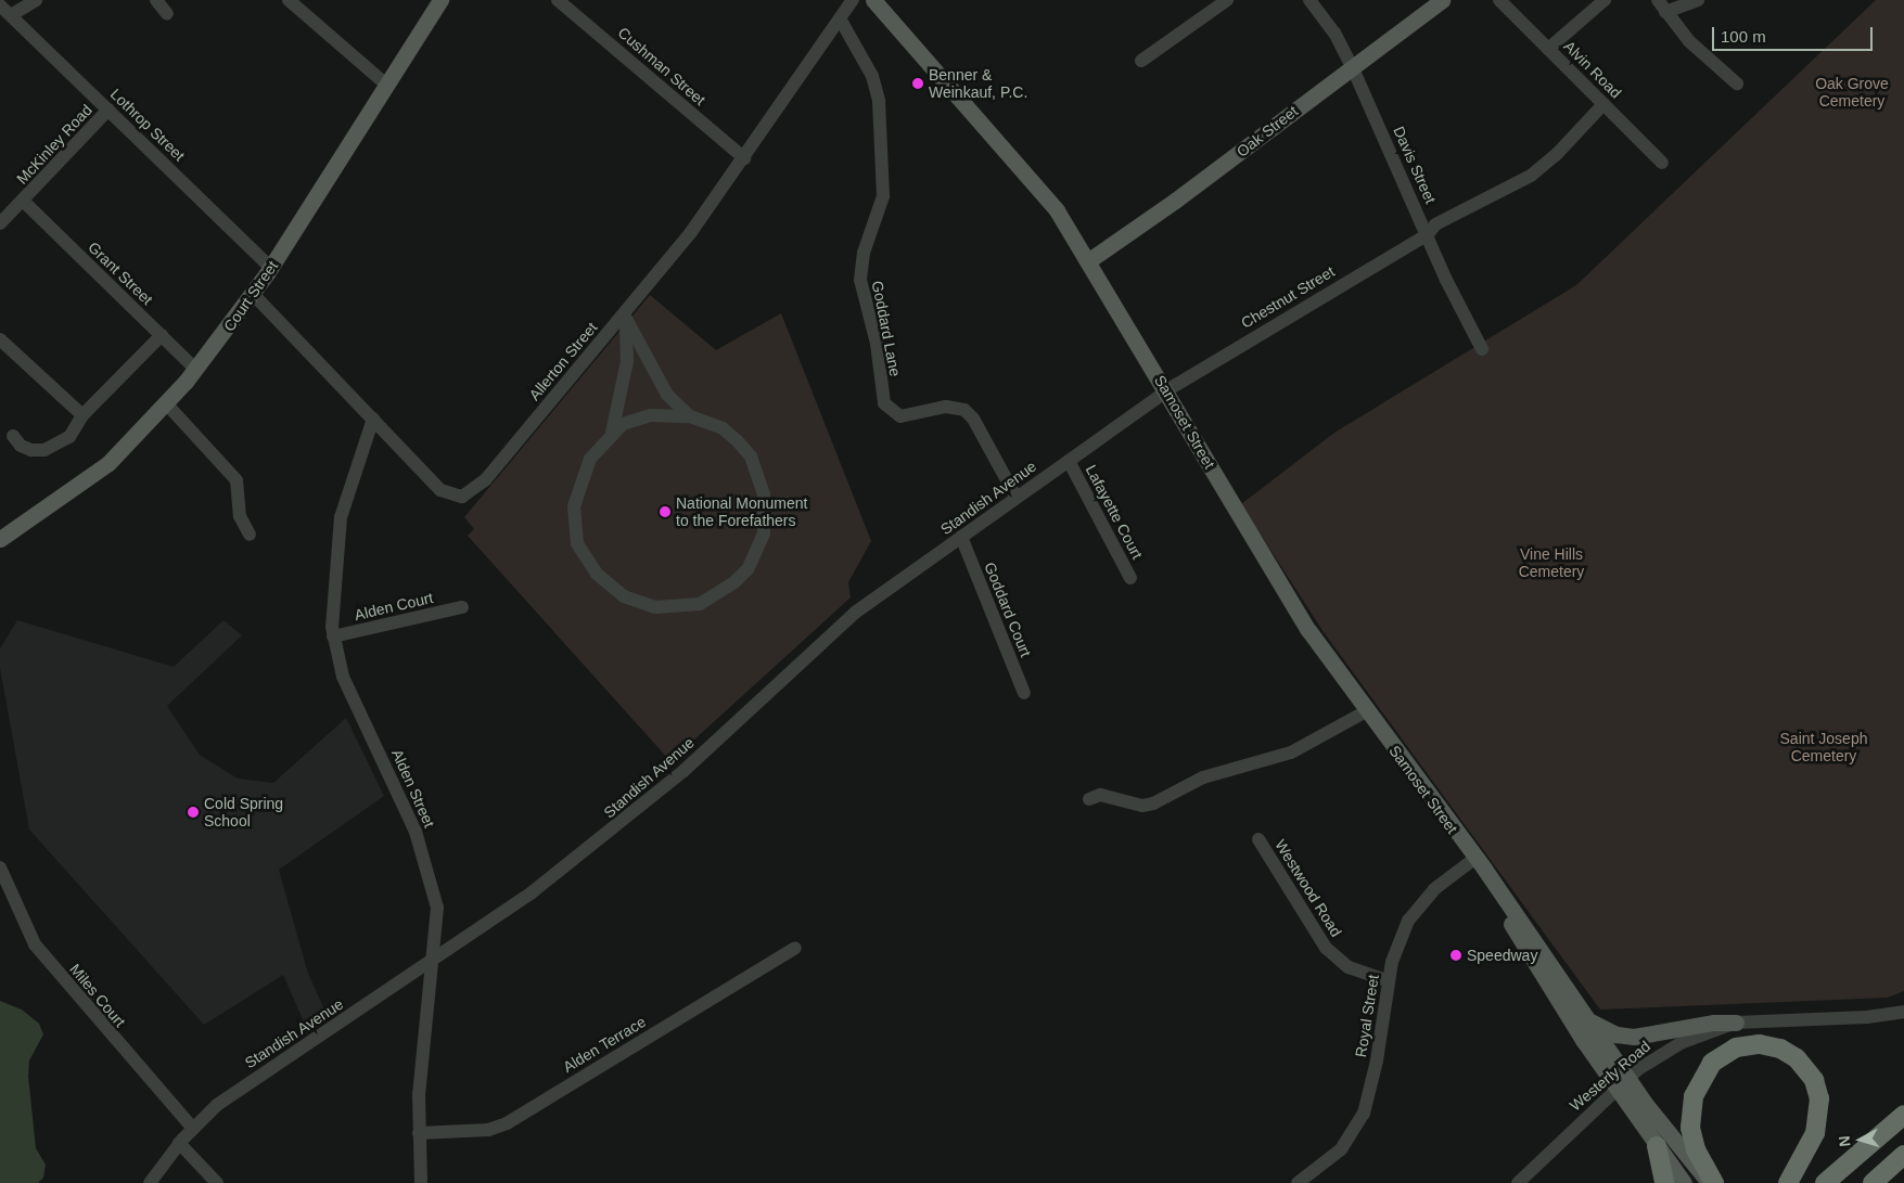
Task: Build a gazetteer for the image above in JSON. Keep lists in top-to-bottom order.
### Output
{
  "streets": {
    "main road": ["Oak Street", "Court Street", "Samoset Street"],
    "street": [
      "Cushman Street",
      "Alvin Road",
      "Lothrop Street",
      "McKinley Road",
      "Davis Street",
      "Grant Street",
      "Chestnut Street",
      "Goddard Lane",
      "Allerton Street",
      "Standish Avenue",
      "Lafayette Court",
      "Alden Court",
      "Goddard Court",
      "Alden Street",
      "Westwood Road",
      "Miles Court",
      "Royal Street",
      "Alden Terrace",
      "Westerly Road"
    ]
  },
  "crossings": [
    ["Cushman Street", "Allerton Street"],
    ["Alvin Road", "Chestnut Street"],
    ["Lothrop Street", "McKinley Road"],
    ["Lothrop Street", "Court Street"],
    ["Oak Street", "Davis Street"],
    ["Oak Street", "Samoset Street"],
    ["McKinley Road", "Grant Street"],
    ["Davis Street", "Chestnut Street"],
    ["Grant Street", "Court Street"],
    ["Court Street", "Allerton Street"],
    ["Chestnut Street", "Samoset Street"],
    ["Chestnut Street", "Standish Avenue"],
    ["Goddard Lane", "Allerton Street"],
    ["Goddard Lane", "Standish Avenue"],
    ["Allerton Street", "Alden Street"],
    ["Samoset Street", "Standish Avenue"],
    ["Samoset Street", "Royal Street"],
    ["Samoset Street", "Westerly Road"],
    ["Standish Avenue", "Lafayette Court"],
    ["Standish Avenue", "Goddard Court"],
    ["Standish Avenue", "Alden Street"],
    ["Standish Avenue", "Miles Court"],
    ["Alden Court", "Alden Street"],
    ["Alden Street", "Alden Terrace"],
    ["Westwood Road", "Royal Street"]
  ],
  "parks": ["Oak Grove Cemetery", "Vine Hills Cemetery", "Saint Joseph Cemetery"],
  "places": [
    "Benner & Weinkauf, P.C.",
    "National Monument to the Forefathers",
    "Cold Spring School",
    "Speedway"
  ],
  "scale_bar": "100 m",
  "north": "left"
}
